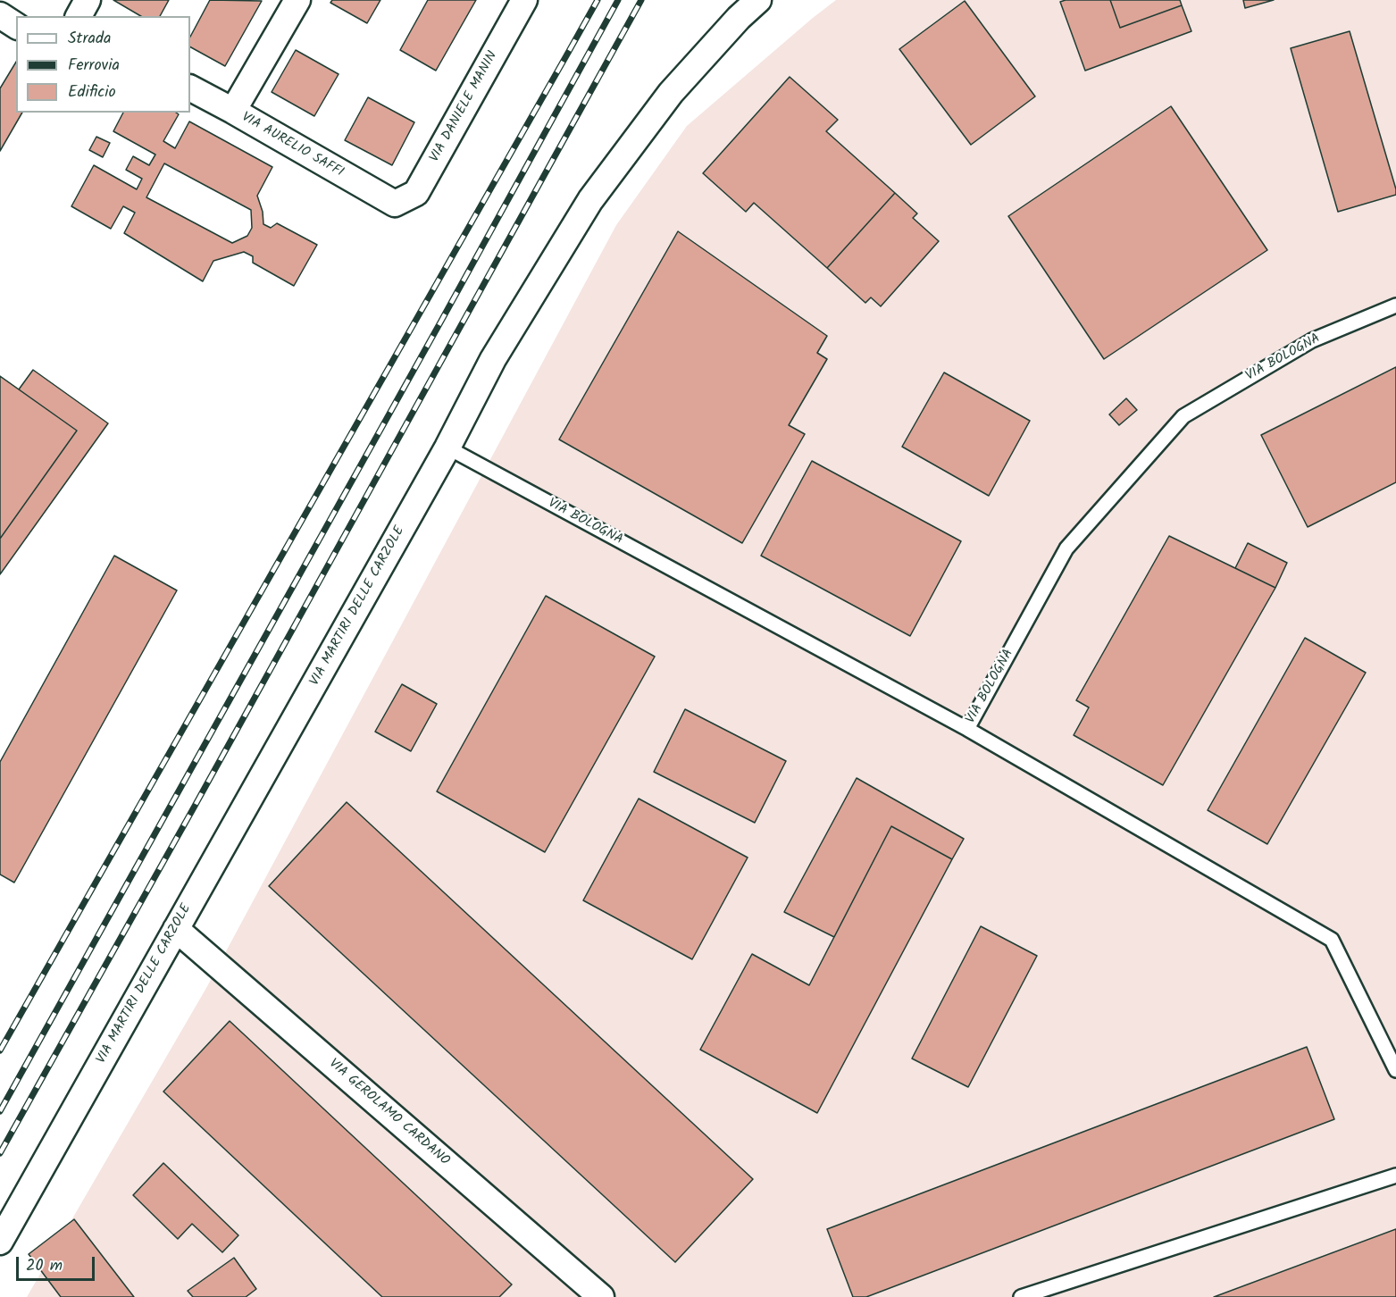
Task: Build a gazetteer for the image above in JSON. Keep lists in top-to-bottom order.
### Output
{
  "streets": {
    "street": [
      "VIA DANIELE MANIN",
      "VIA AURELIO SAFFI",
      "VIA MARTIRI DELLE CARZOLE",
      "VIA GEROLAMO CARDANO"
    ],
    "lane": ["VIA BOLOGNA"]
  },
  "crossings": [
    ["VIA DANIELE MANIN", "VIA AURELIO SAFFI"],
    ["VIA BOLOGNA", "VIA MARTIRI DELLE CARZOLE"],
    ["VIA MARTIRI DELLE CARZOLE", "VIA GEROLAMO CARDANO"]
  ],
  "legend": ["Strada", "Ferrovia", "Edificio"],
  "scale_bar": "20 m"
}
